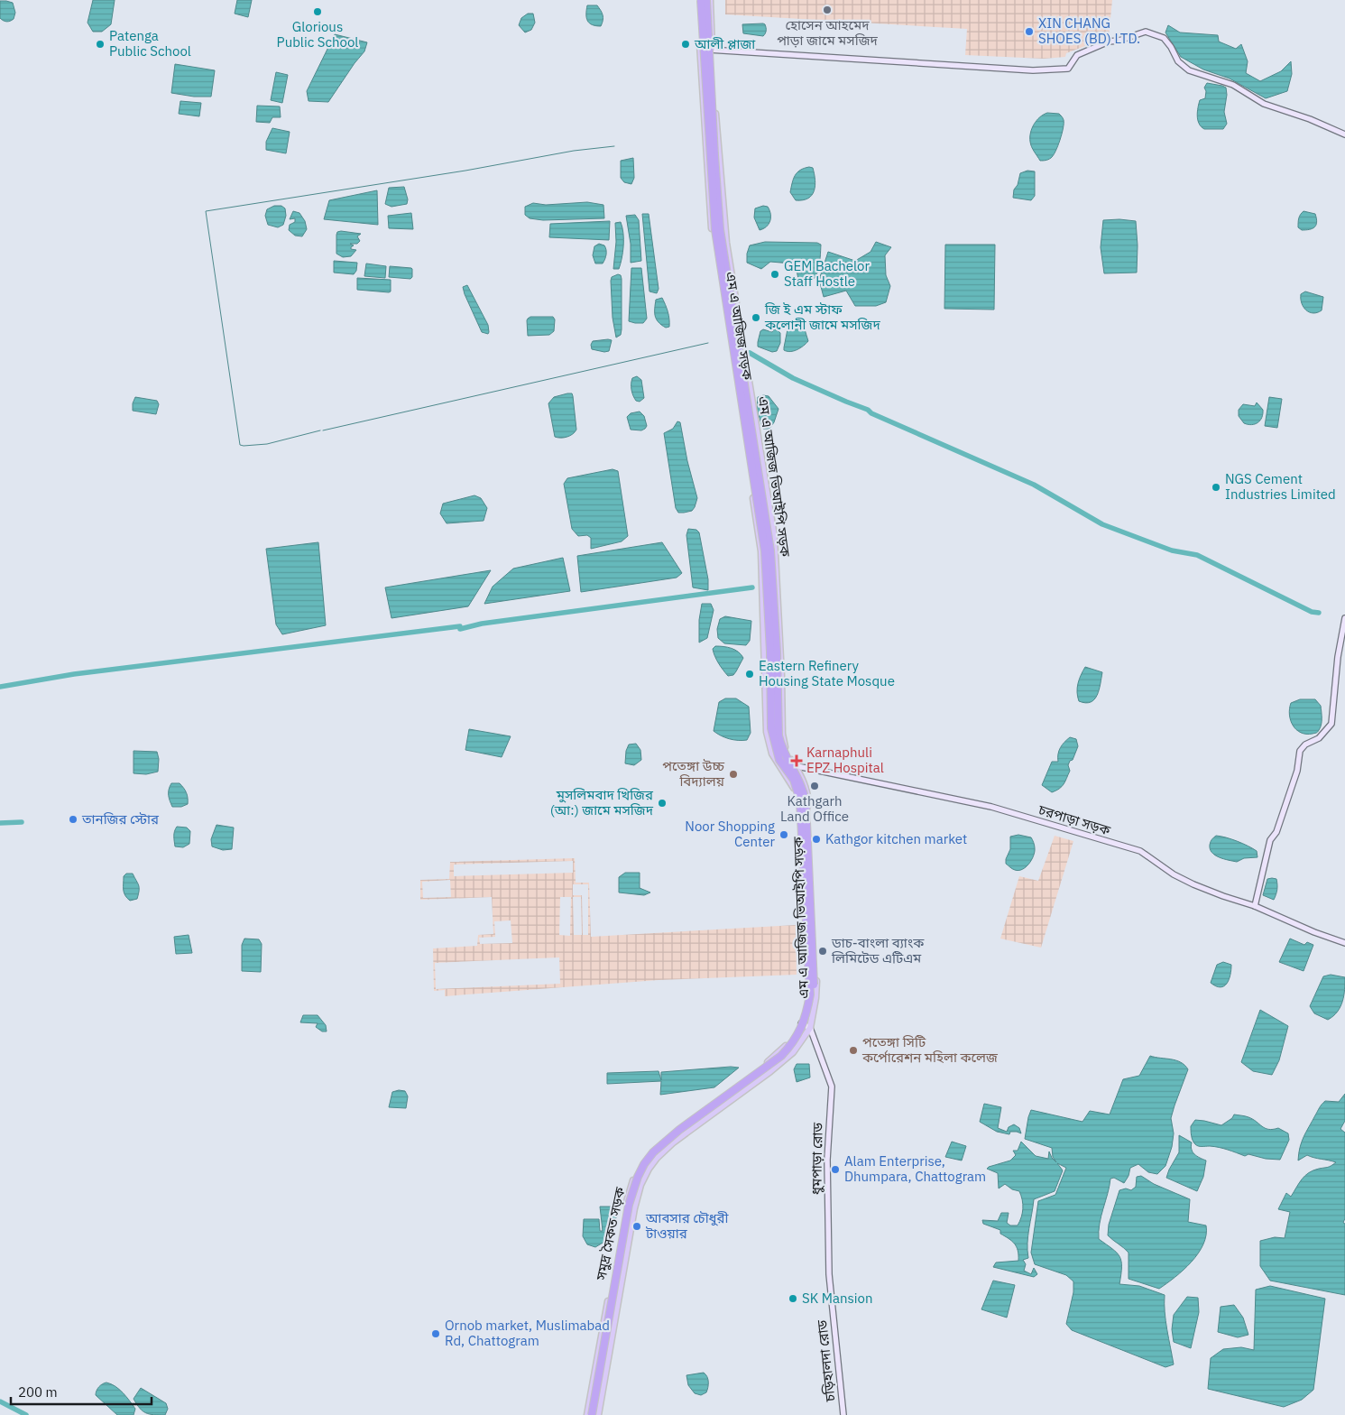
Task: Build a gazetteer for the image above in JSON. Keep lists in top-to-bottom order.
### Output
{
  "streets": {
    "main road": ["এম এ আজিজ সড়ক", "এম এ আজিজ ভিআইপি সড়ক", "সমুদ্র সৈকত সড়ক"],
    "street": ["চরপাড়া সড়ক", "ধুমপাড়া রোড", "চড়িহালদা রোড"]
  },
  "crossings": [
    ["এম এ আজিজ সড়ক", "এম এ আজিজ ভিআইপি সড়ক"],
    ["এম এ আজিজ ভিআইপি সড়ক", "চরপাড়া সড়ক"],
    ["এম এ আজিজ ভিআইপি সড়ক", "ধুমপাড়া রোড"],
    ["এম এ আজিজ ভিআইপি সড়ক", "সমুদ্র সৈকত সড়ক"],
    ["ধুমপাড়া রোড", "চড়িহালদা রোড"]
  ],
  "places": {
    "other": [
      "হোসেন আহমেদ পাড়া জামে মসজিদ",
      "Glorious Public School",
      "XIN CHANG SHOES (BD) LTD.",
      "Patenga Public School",
      "আলী প্লাজা",
      "GEM Bachelor Staff Hostle",
      "জি ই এম স্টাফ কলোনী জামে মসজিদ",
      "NGS Cement Industries Limited",
      "Eastern Refinery Housing State Mosque",
      "পতেঙ্গা উচ্চ বিদ্যালয়",
      "Kathgarh Land Office",
      "মুসলিমবাদ খিজির (আ:) জামে মসজিদ",
      "তানজির স্টোর",
      "Noor Shopping Center",
      "Kathgor kitchen market",
      "ডাচ-বাংলা ব্যাংক লিমিটেড এটিএম",
      "পতেঙ্গা সিটি কর্পোরেশন মহিলা কলেজ",
      "Alam Enterprise, Dhumpara, Chattogram",
      "আবসার চৌধুরী টাওয়ার",
      "SK Mansion",
      "Ornob market, Muslimabad Rd, Chattogram"
    ],
    "health": ["Karnaphuli EPZ Hospital"]
  },
  "scale_bar": "200 m"
}
